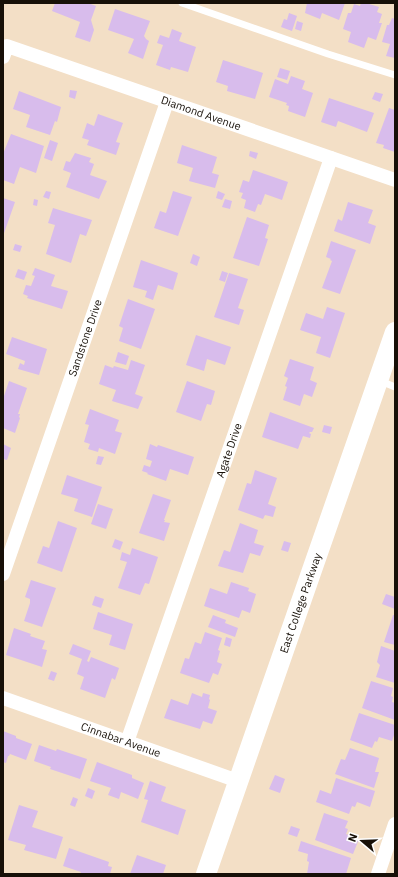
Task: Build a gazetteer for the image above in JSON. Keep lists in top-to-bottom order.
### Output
{
  "streets": {
    "main road": ["East College Parkway"],
    "street": [
      "Diamond Avenue",
      "Sandstone Drive",
      "Agate Drive",
      "Cinnabar Avenue"
    ]
  },
  "crossings": [
    ["Diamond Avenue", "Sandstone Drive"],
    ["Diamond Avenue", "Agate Drive"],
    ["Agate Drive", "Cinnabar Avenue"],
    ["East College Parkway", "Cinnabar Avenue"]
  ],
  "north": "left"
}
